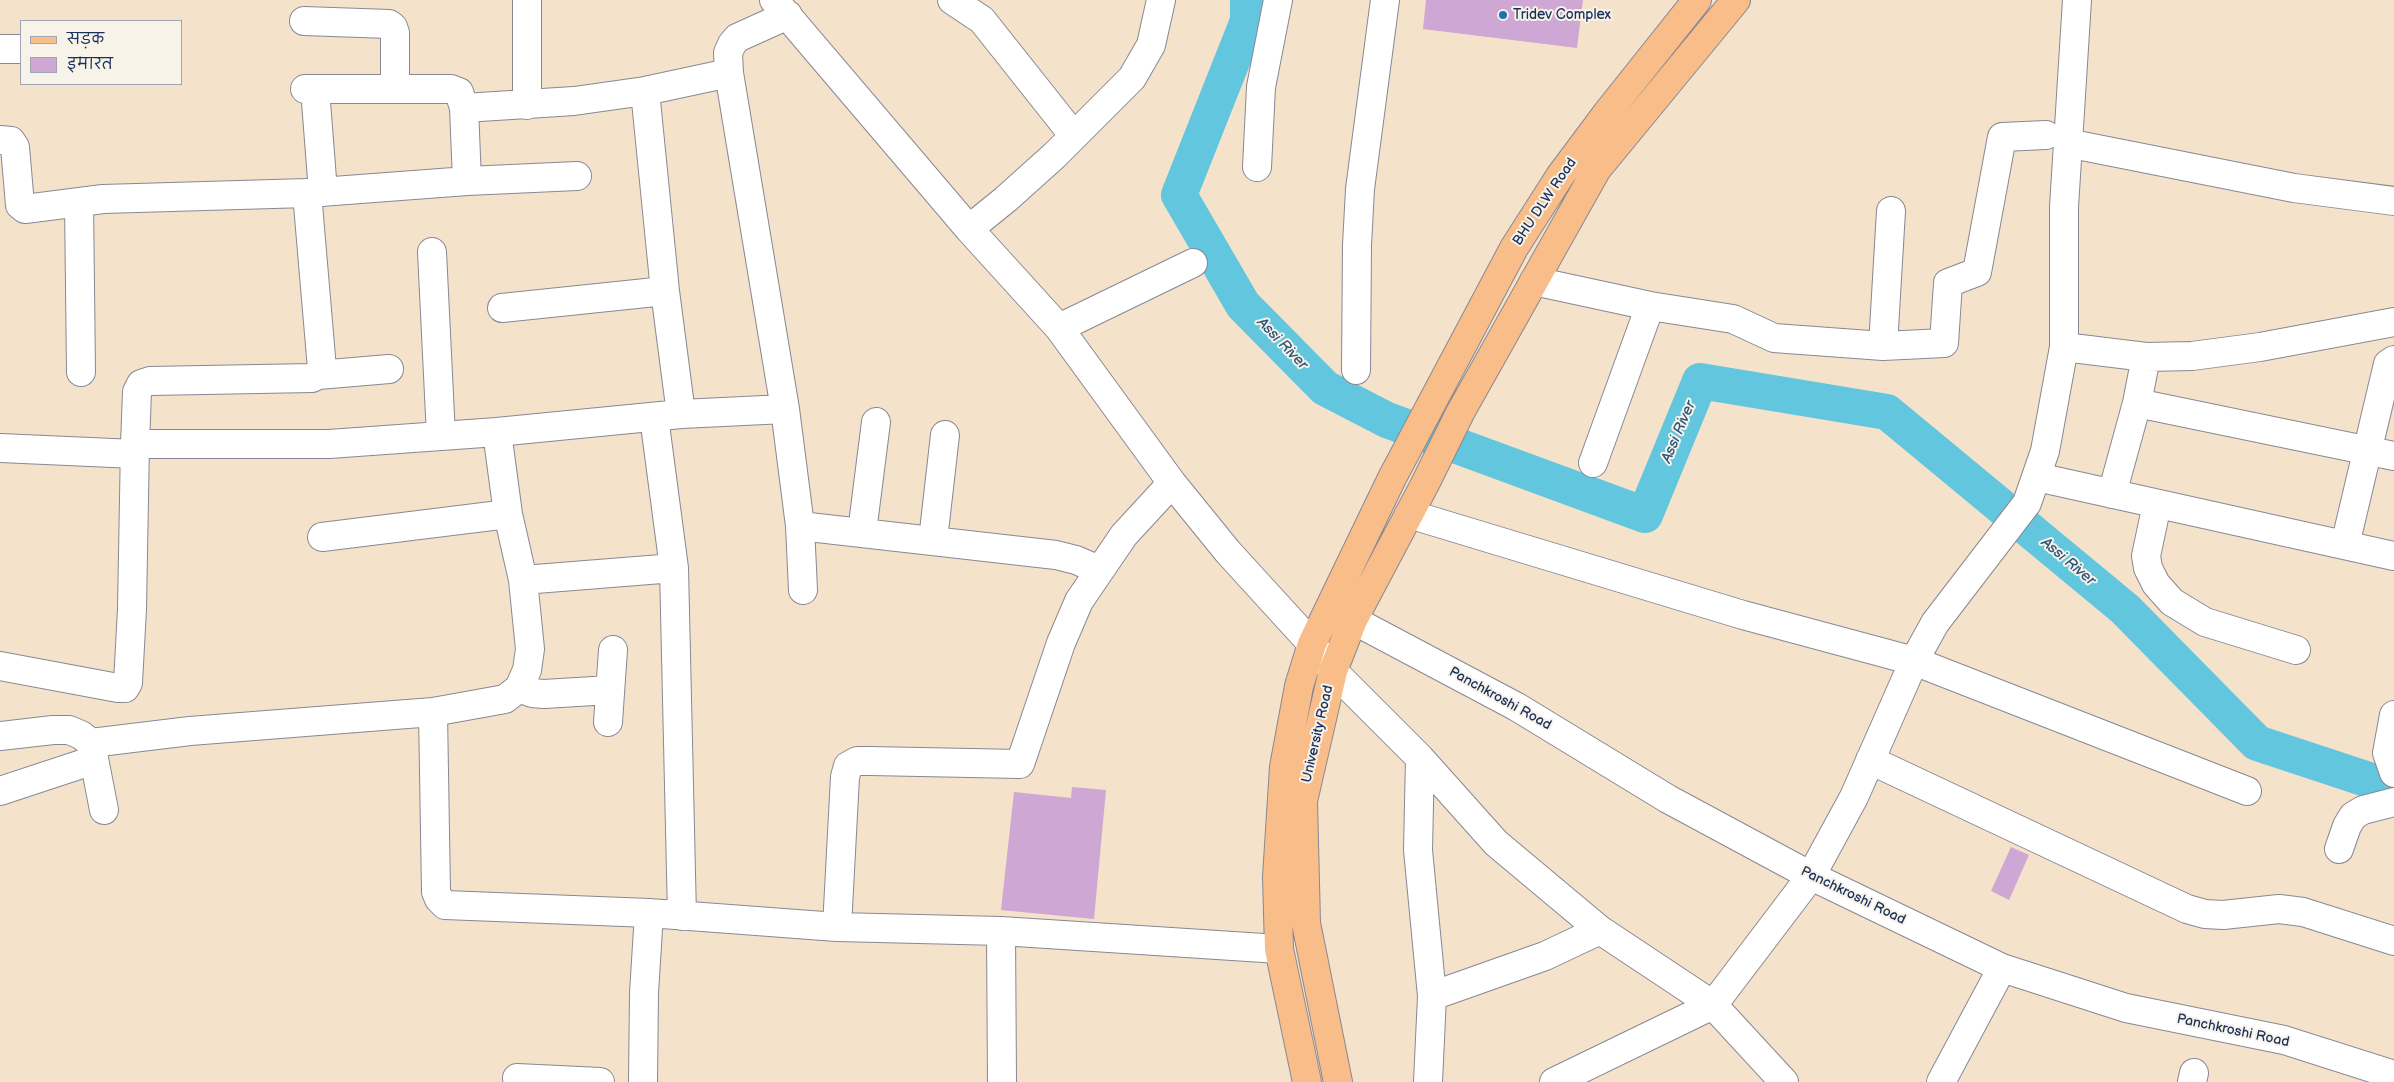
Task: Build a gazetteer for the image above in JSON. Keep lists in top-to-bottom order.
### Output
{
  "streets": {
    "main road": ["BHU DLW Road", "University Road"],
    "street": ["Panchkroshi Road"]
  },
  "crossings": [
    ["BHU DLW Road", "University Road"],
    ["Panchkroshi Road", "University Road"]
  ],
  "water": ["Assi River"],
  "places": ["Tridev Complex"],
  "legend": ["सड़क", "इमारत"]
}
